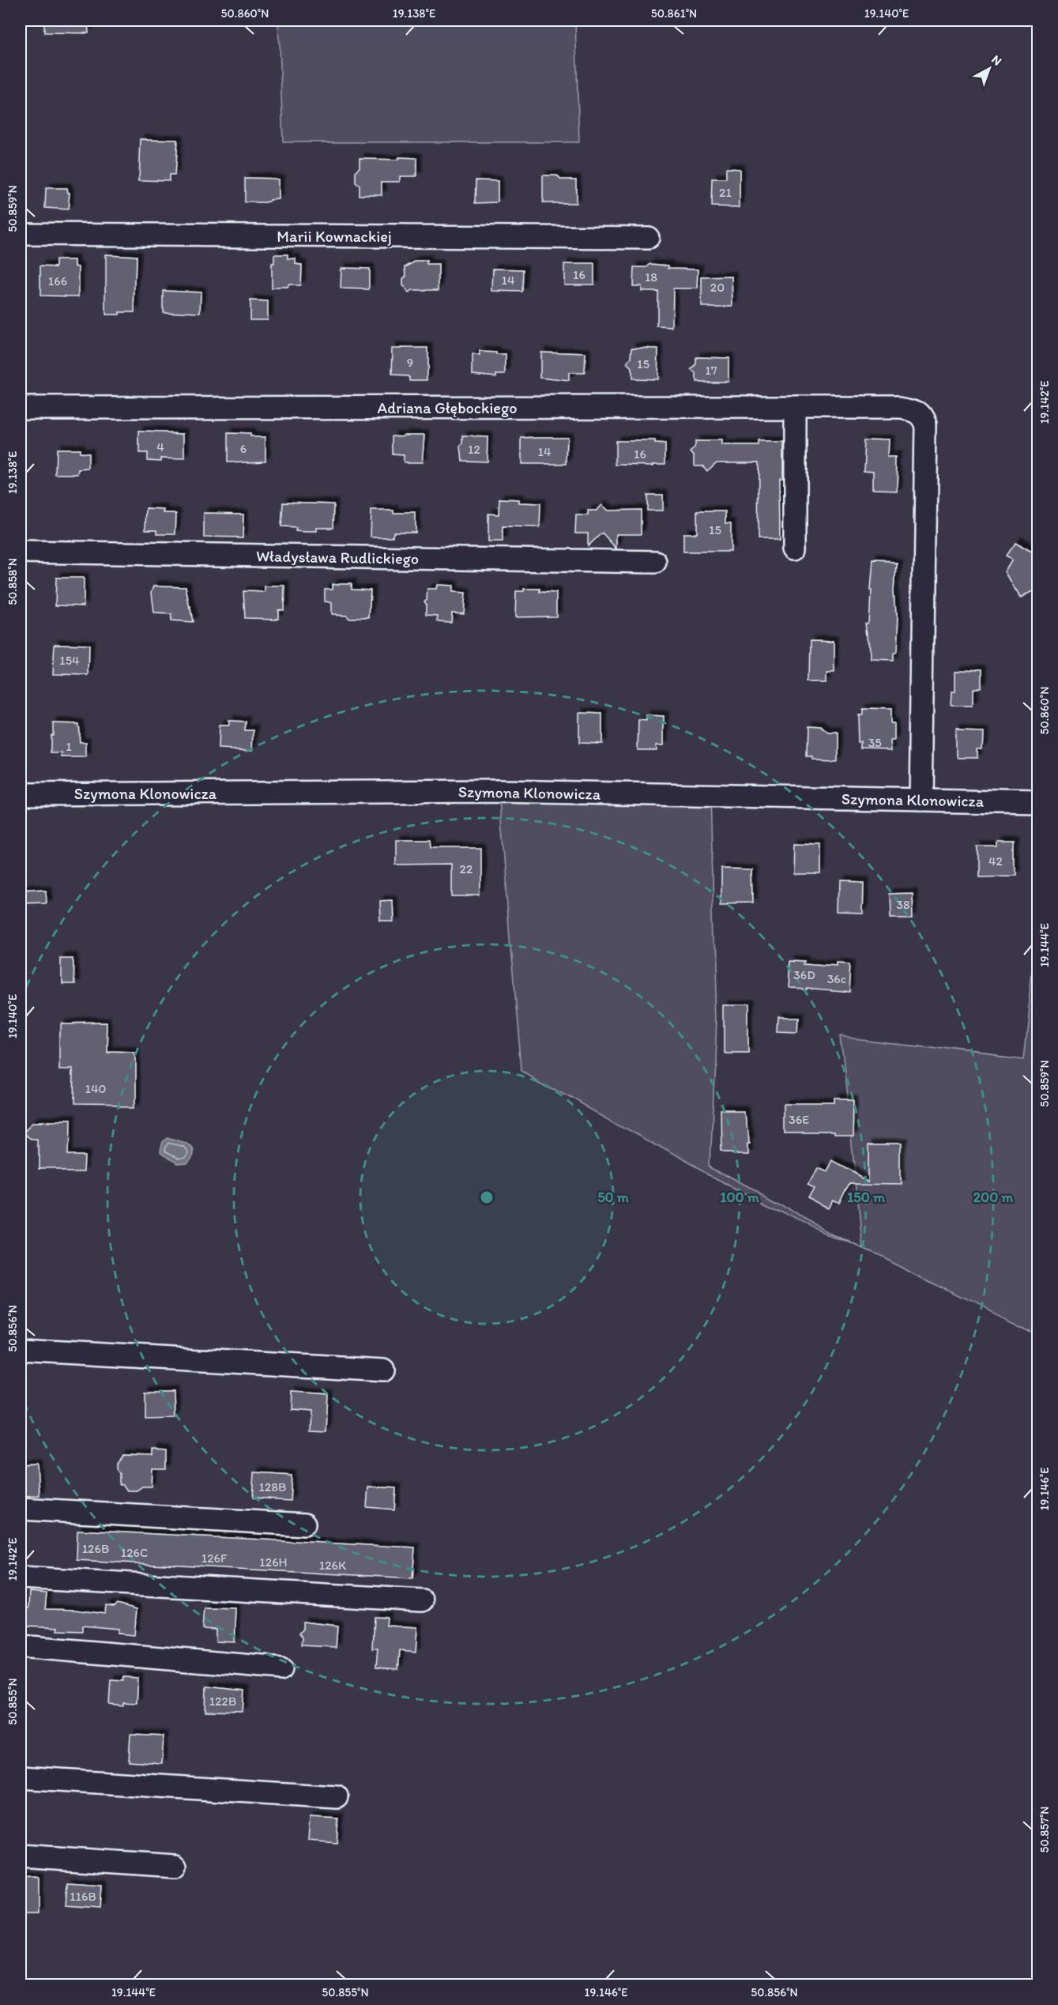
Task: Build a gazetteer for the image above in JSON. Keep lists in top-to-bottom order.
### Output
{
  "streets": {
    "street": [
      "Marii Kownackiej",
      "Adriana Głębockiego",
      "Władysława Rudlickiego",
      "Szymona Klonowicza"
    ]
  },
  "crossings": [
    ["Adriana Głębockiego", "Szymona Klonowicza"]
  ],
  "house_numbers": [
    "21",
    "16",
    "18",
    "14",
    "166",
    "20",
    "9",
    "15",
    "17",
    "4",
    "6",
    "12",
    "14",
    "16",
    "15",
    "154",
    "35",
    "1",
    "42",
    "22",
    "38",
    "36D",
    "36c",
    "140",
    "36E",
    "128B",
    "126B",
    "126C",
    "126F",
    "126H",
    "126K",
    "122B",
    "116B"
  ],
  "north": "top right",
  "coordinates": [
    "50.860°N",
    "19.138°E",
    "50.861°N",
    "19.140°E",
    "50.859°N",
    "19.142°E",
    "50.858°N",
    "19.144°E",
    "50.856°N",
    "19.146°E",
    "50.855°N",
    "50.857°N"
  ],
  "rings": [
    "50 m",
    "100 m",
    "150 m",
    "200 m"
  ]
}
